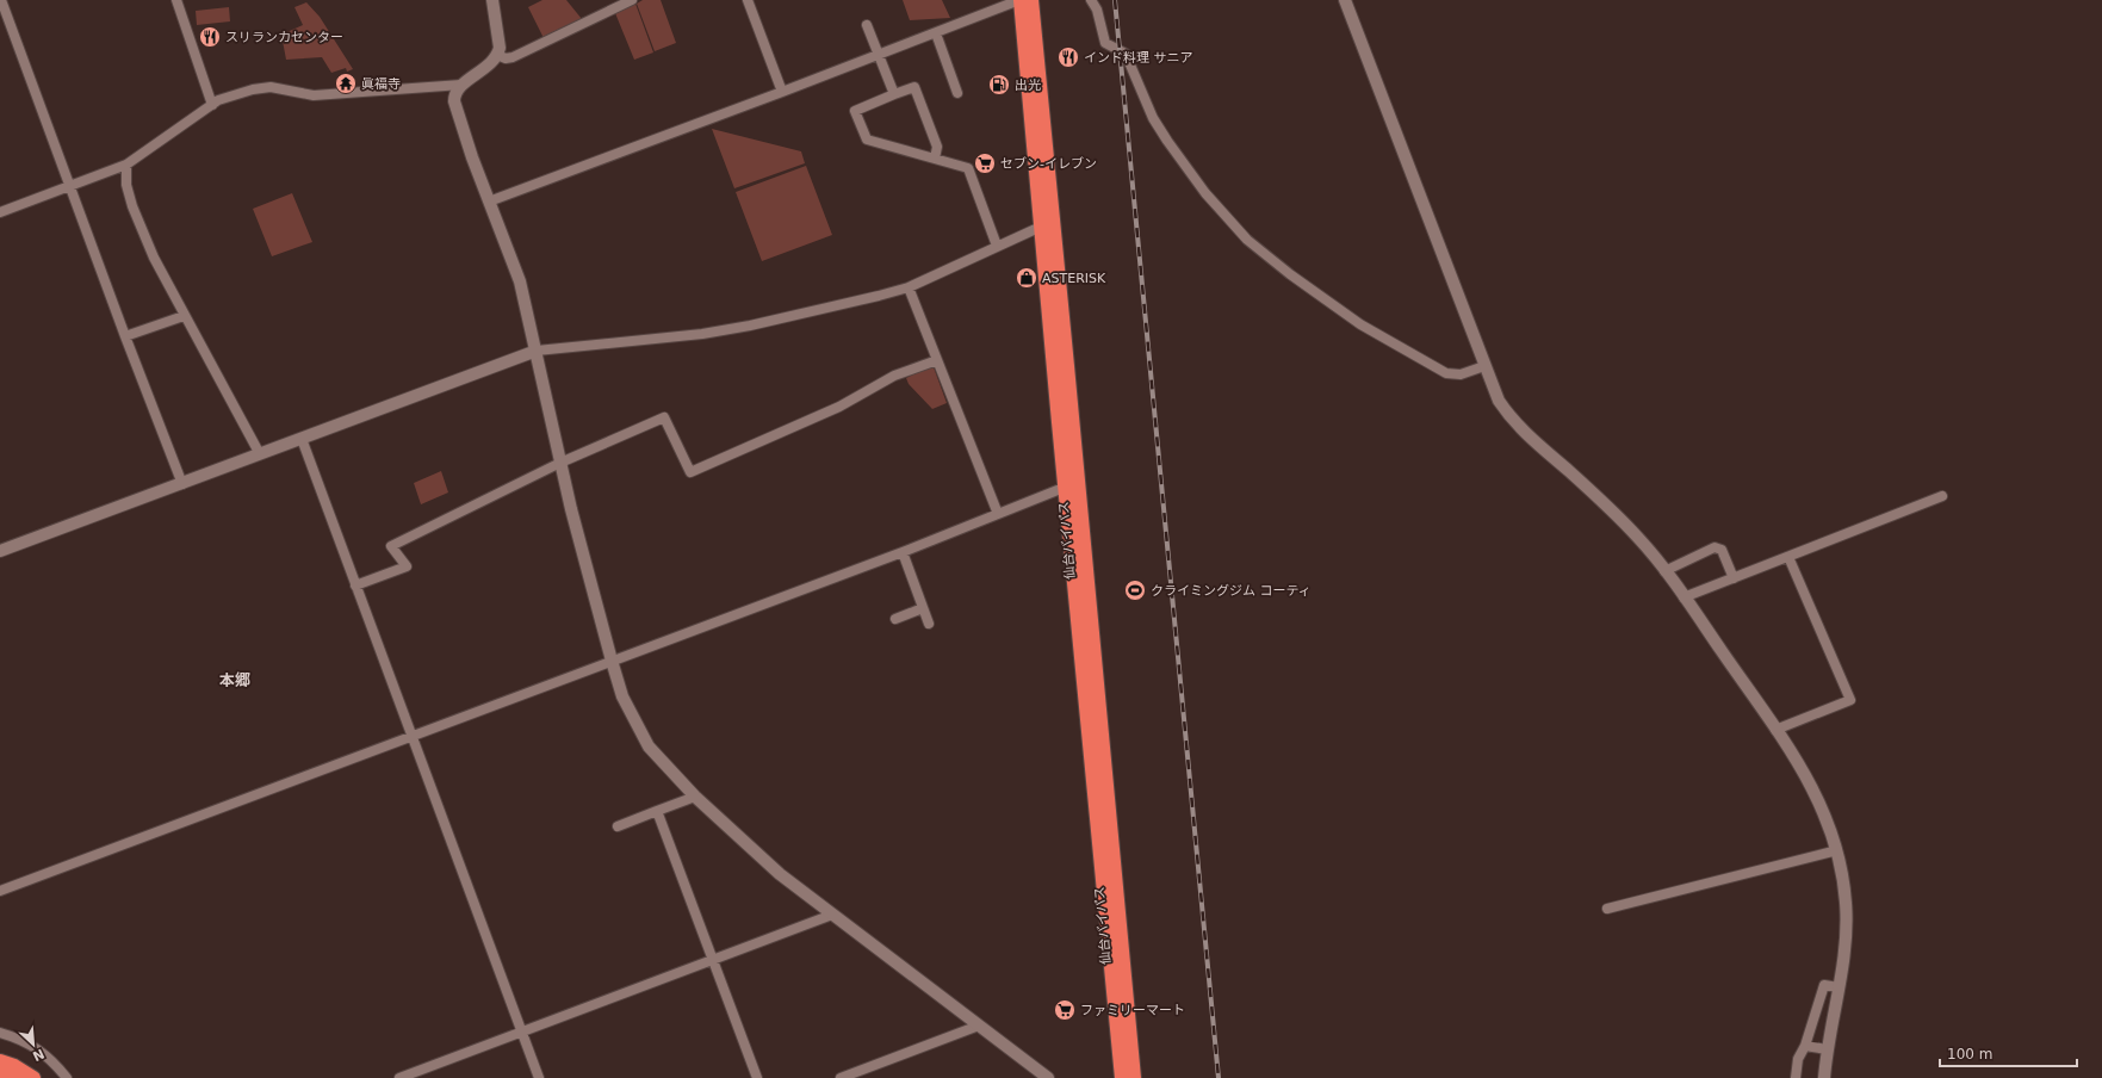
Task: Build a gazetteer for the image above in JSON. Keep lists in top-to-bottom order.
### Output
{
  "streets": {
    "highway": ["仙台バイパス"]
  },
  "districts": ["本郷"],
  "places": {
    "restaurant": ["スリランカセンター", "インド料理 サニア"],
    "temple": ["眞福寺"],
    "fuel station": ["出光"],
    "supermarket": ["セブン-イレブン", "ファミリーマート"],
    "shop": ["ASTERISK"],
    "sports": ["クライミングジム コーティ"]
  },
  "scale_bar": "100 m",
  "north": "bottom right"
}
